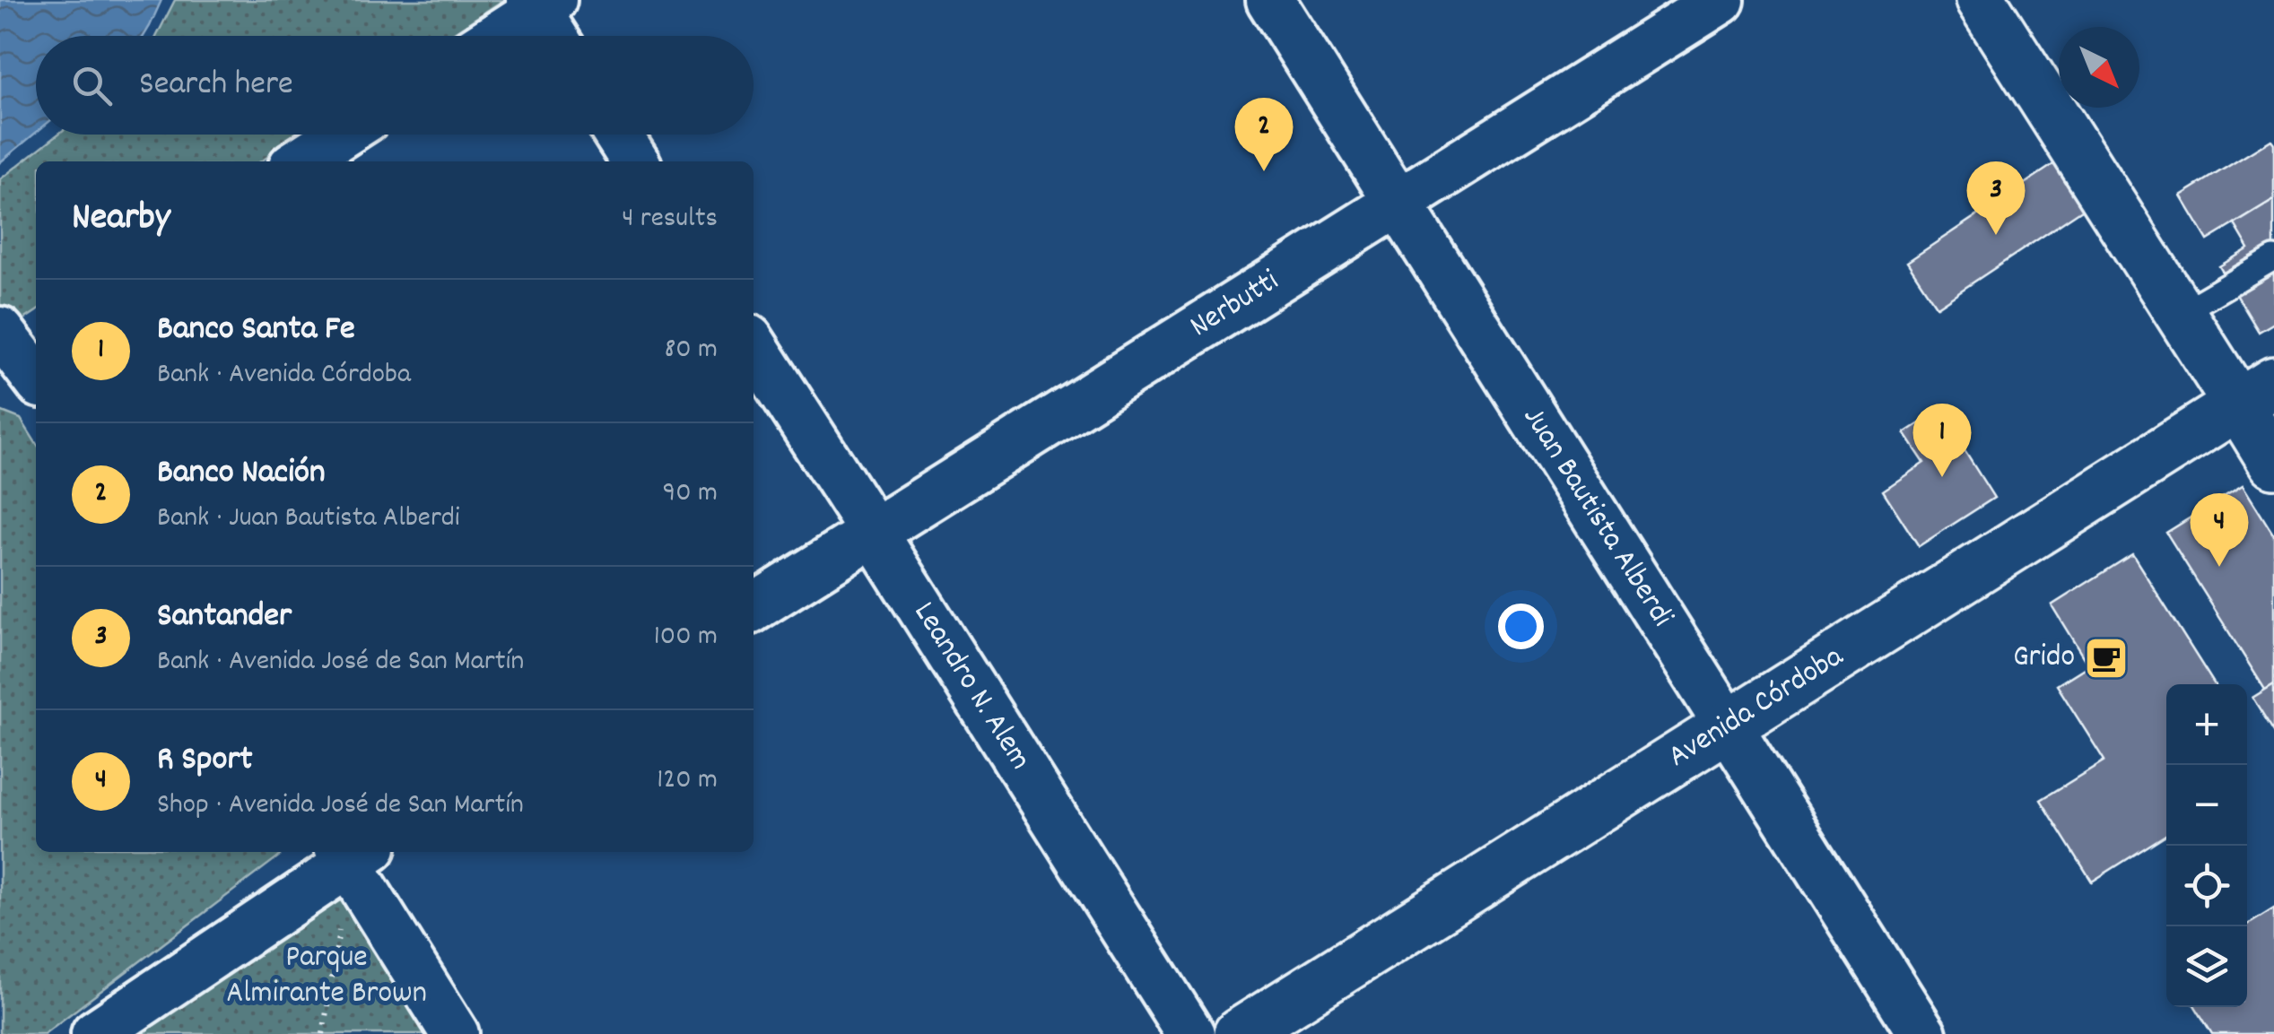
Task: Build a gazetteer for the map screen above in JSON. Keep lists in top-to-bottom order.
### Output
{
  "streets": {
    "main road": ["Avenida Córdoba"],
    "street": ["Nerbutti", "Juan Bautista Alberdi", "Leandro N. Alem"]
  },
  "crossings": [
    ["Nerbutti", "Juan Bautista Alberdi"],
    ["Nerbutti", "Leandro N. Alem"],
    ["Juan Bautista Alberdi", "Avenida Córdoba"]
  ],
  "parks": ["Parque Almirante Brown"],
  "places": {
    "cafe": ["Grido"]
  },
  "north": "bottom right",
  "page": {
    "search": "Search here",
    "pins": [
      "2",
      "3",
      "1",
      "4"
    ],
    "heading": ["Nearby", "4 results"],
    "list": [
      {
        "mark": "1",
        "name": "Banco Santa Fe",
        "note": "Bank · Avenida Córdoba",
        "value": "80 m"
      },
      {
        "mark": "2",
        "name": "Banco Nación",
        "note": "Bank · Juan Bautista Alberdi",
        "value": "90 m"
      },
      {
        "mark": "3",
        "name": "Santander",
        "note": "Bank · Avenida José de San Martín",
        "value": "100 m"
      },
      {
        "mark": "4",
        "name": "R Sport",
        "note": "Shop · Avenida José de San Martín",
        "value": "120 m"
      }
    ],
    "map_buttons": ["+", "−"]
  }
}
